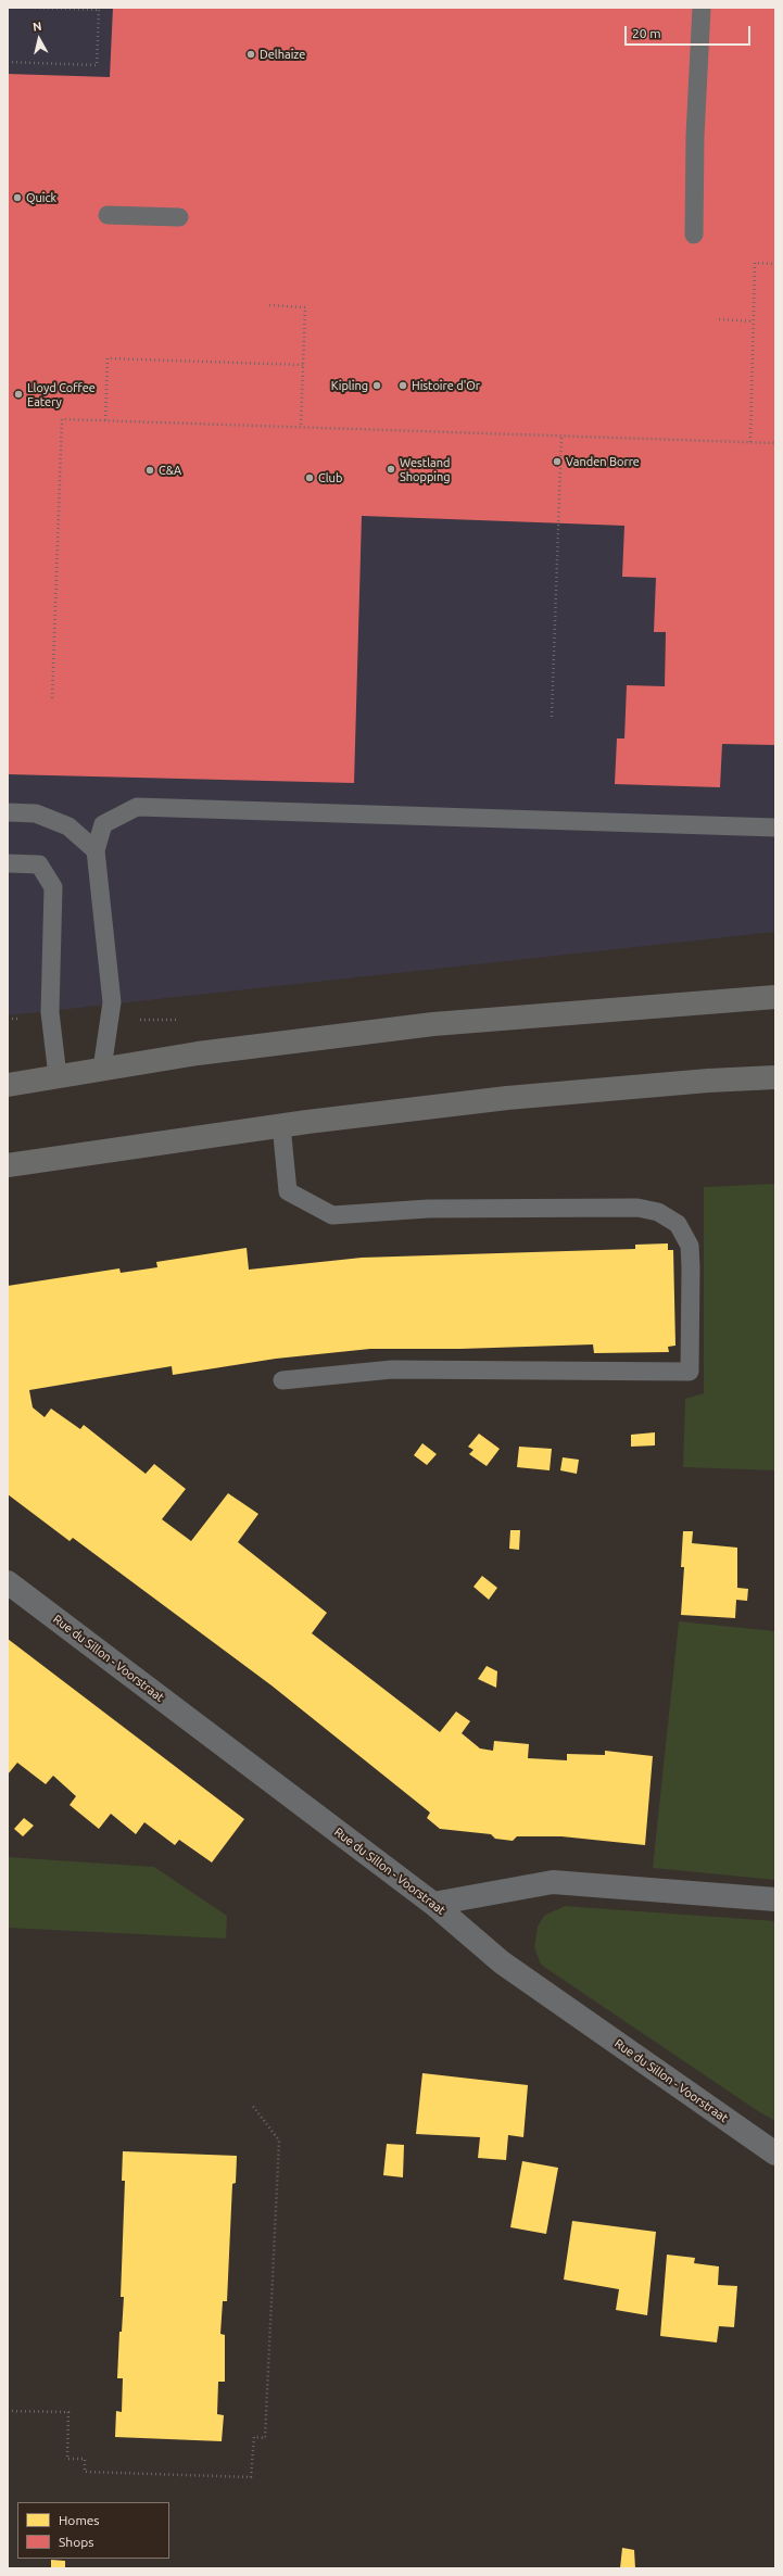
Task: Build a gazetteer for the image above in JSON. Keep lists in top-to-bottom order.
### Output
{
  "streets": {
    "street": ["Rue du Sillon - Voorstraat"]
  },
  "places": [
    "Delhaize",
    "Quick",
    "Kipling",
    "Histoire d'Or",
    "Lloyd Coffee Eatery",
    "Vanden Borre",
    "Westland Shopping",
    "C&A",
    "Club"
  ],
  "legend": ["Homes", "Shops"],
  "scale_bar": "20 m",
  "north": "top"
}
